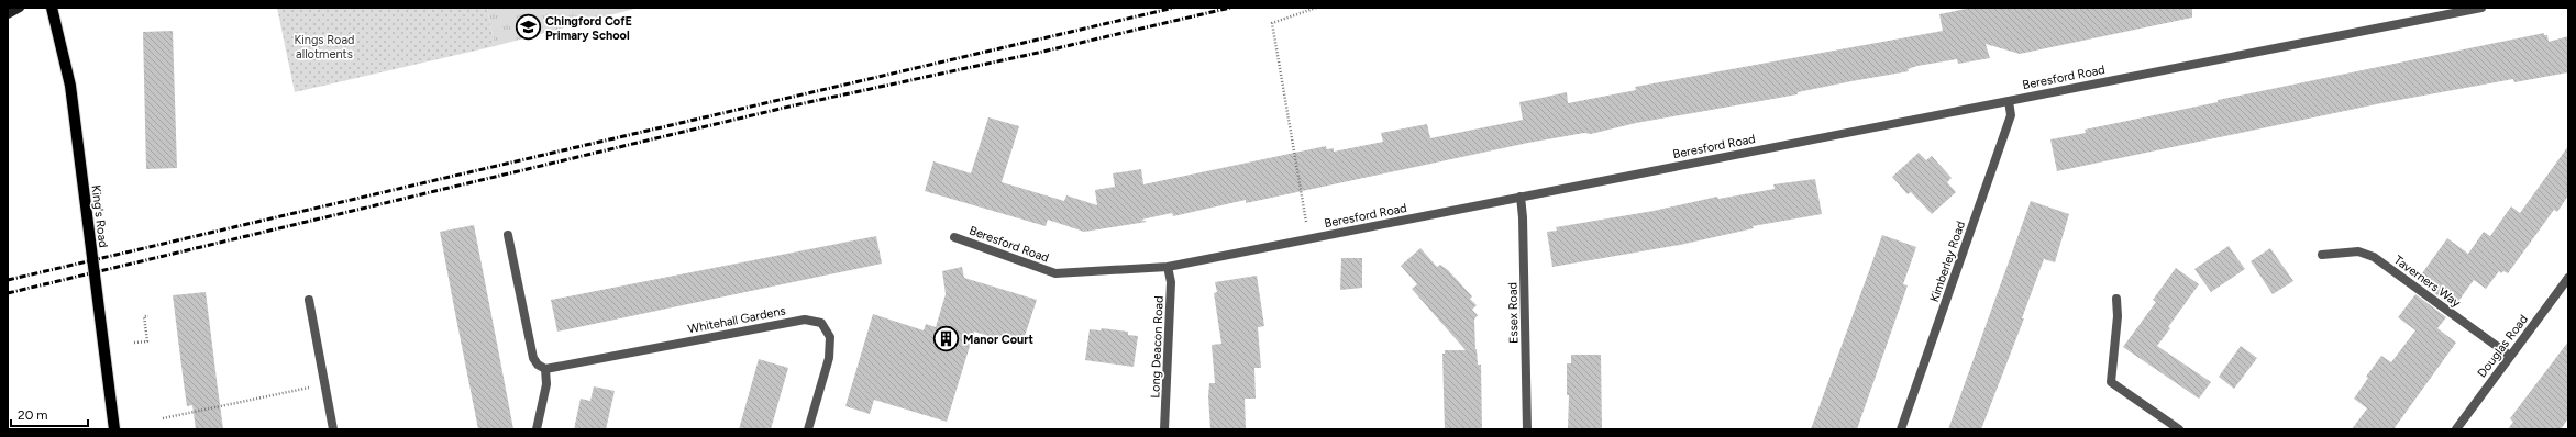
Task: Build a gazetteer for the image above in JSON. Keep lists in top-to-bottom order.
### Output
{
  "streets": {
    "main road": ["King's Road"],
    "street": [
      "Beresford Road",
      "Kimberley Road",
      "Taverners Way",
      "Essex Road",
      "Whitehall Gardens",
      "Douglas Road",
      "Long Deacon Road"
    ]
  },
  "crossings": [
    ["Beresford Road", "Kimberley Road"],
    ["Beresford Road", "Essex Road"],
    ["Beresford Road", "Long Deacon Road"],
    ["Taverners Way", "Douglas Road"]
  ],
  "parks": ["Kings Road allotments"],
  "places": {
    "school or university": ["Chingford CofE Primary School"],
    "building": ["Manor Court"]
  },
  "scale_bar": "20 m"
}
